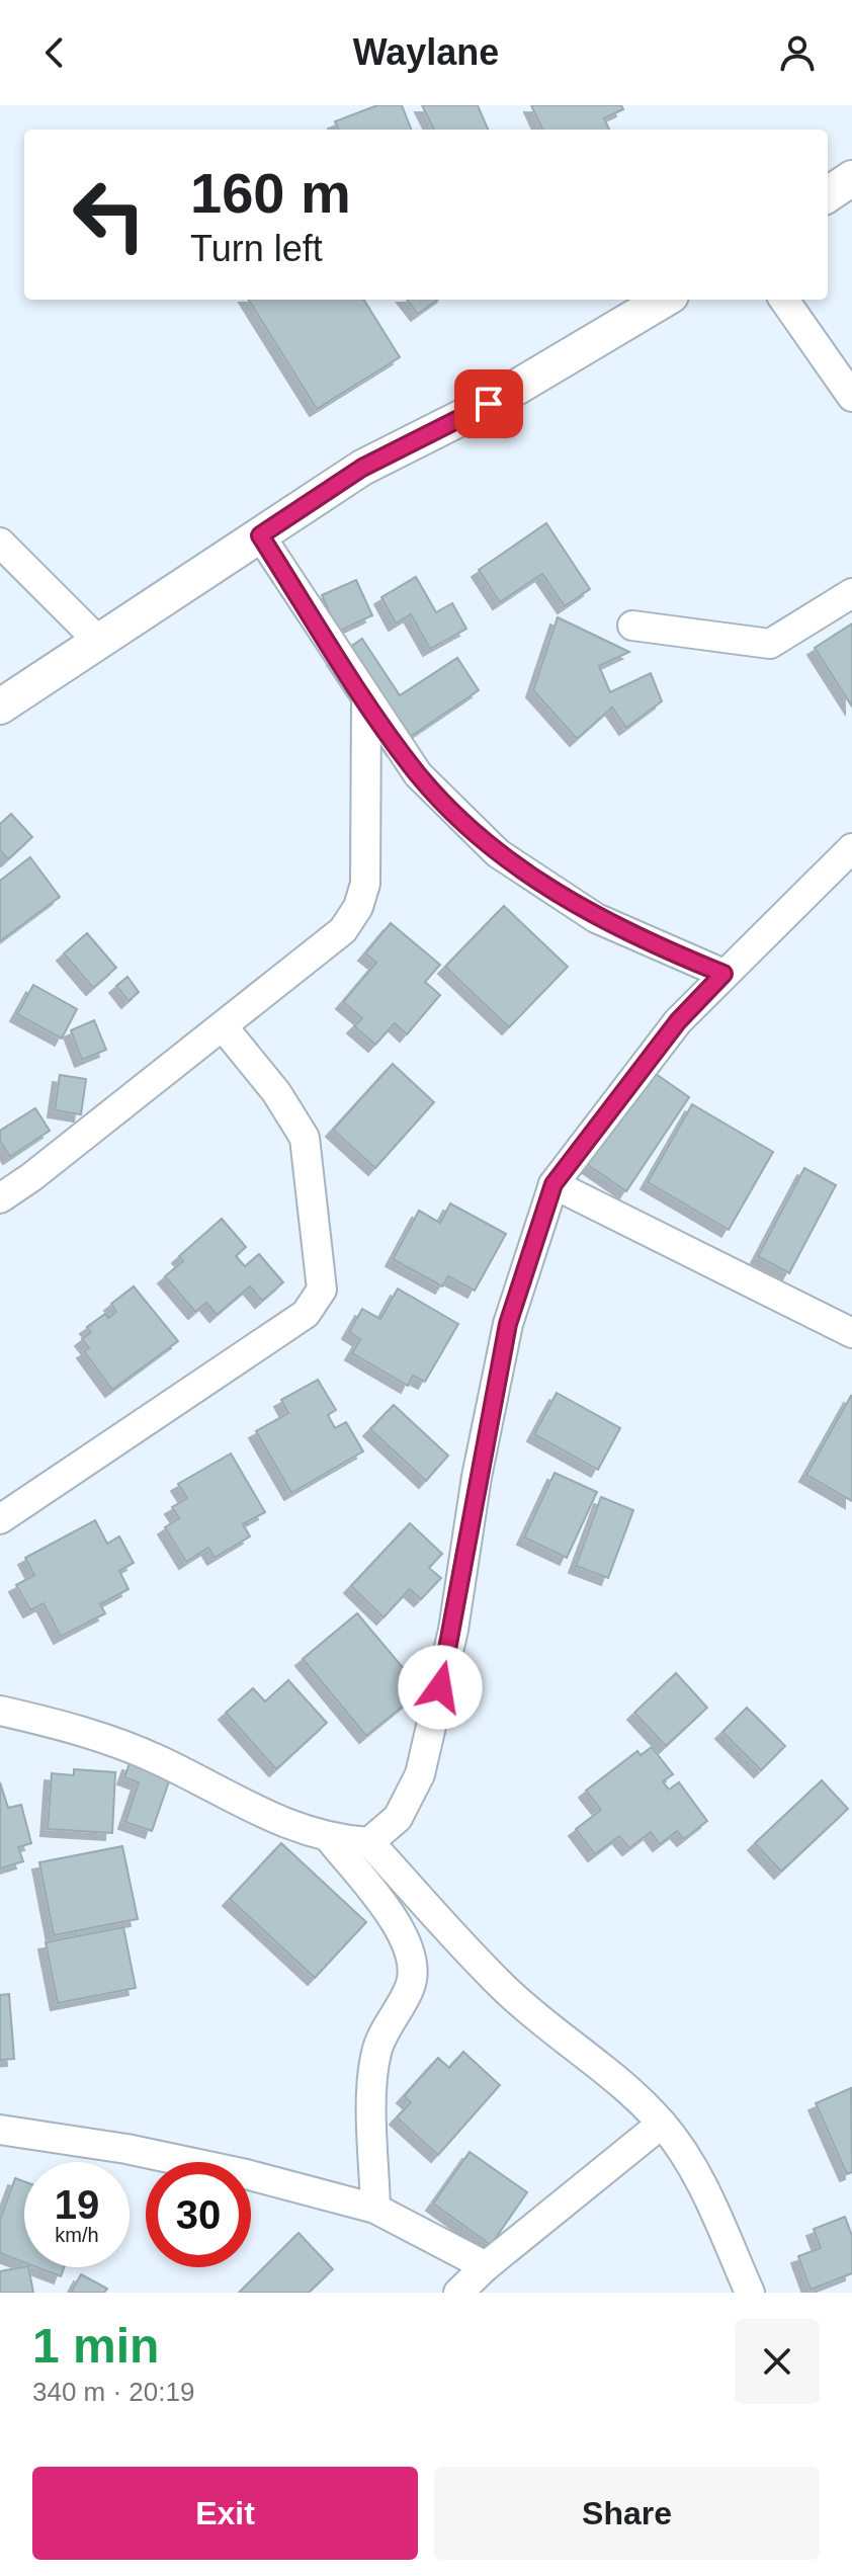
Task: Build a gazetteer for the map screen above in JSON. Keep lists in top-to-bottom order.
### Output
{
  "page": {
    "header": "Waylane",
    "turn": ["160 m", "Turn left"],
    "speed": "19 km/h",
    "limit": "30",
    "heading": ["1 min", "340 m · 20:19"],
    "buttons": ["Exit", "Share"]
  }
}
